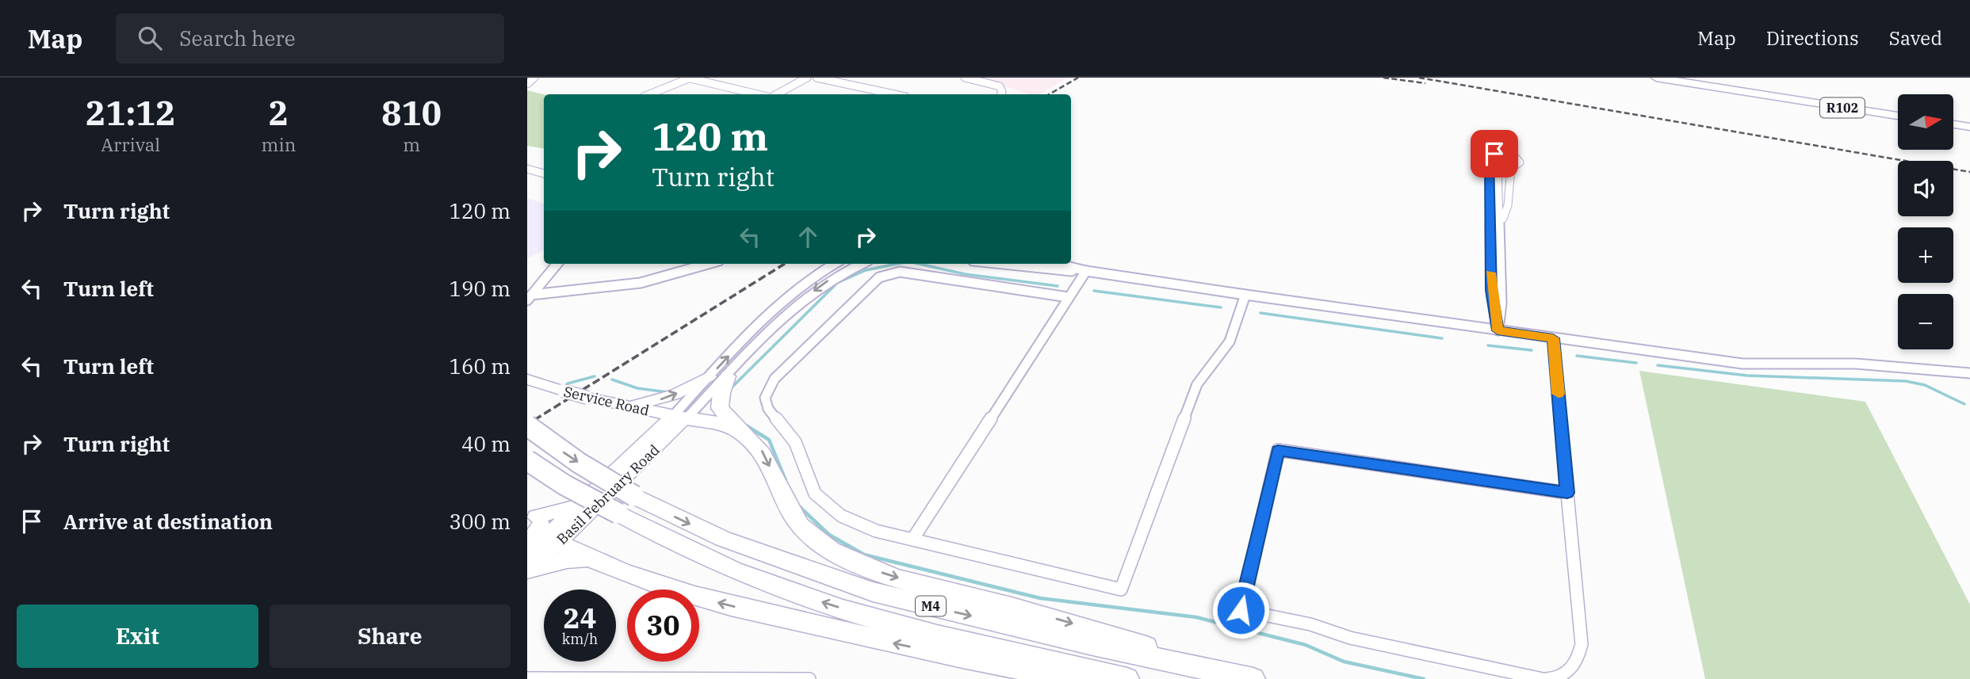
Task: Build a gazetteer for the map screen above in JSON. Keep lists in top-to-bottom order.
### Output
{
  "streets": {
    "highway": ["R102", "M4"],
    "street": ["Service Road", "Basil February Road"]
  },
  "crossings": [
    ["Service Road", "Basil February Road"]
  ],
  "north": "right",
  "page": {
    "header": "Map",
    "search": "Search here",
    "nav": ["Map", "Directions", "Saved"],
    "eta": [
      "21:12",
      "Arrival",
      "2",
      "min",
      "810",
      "m"
    ],
    "map_buttons": ["+", "−"],
    "turn": ["120 m", "Turn right"],
    "list": [
      {
        "name": "Turn right",
        "value": "120 m"
      },
      {
        "name": "Turn left",
        "value": "190 m"
      },
      {
        "name": "Turn left",
        "value": "160 m"
      },
      {
        "name": "Turn right",
        "value": "40 m"
      },
      {
        "name": "Arrive at destination",
        "value": "300 m"
      }
    ],
    "speed": "24 km/h",
    "limit": "30",
    "buttons": ["Exit", "Share"]
  }
}
